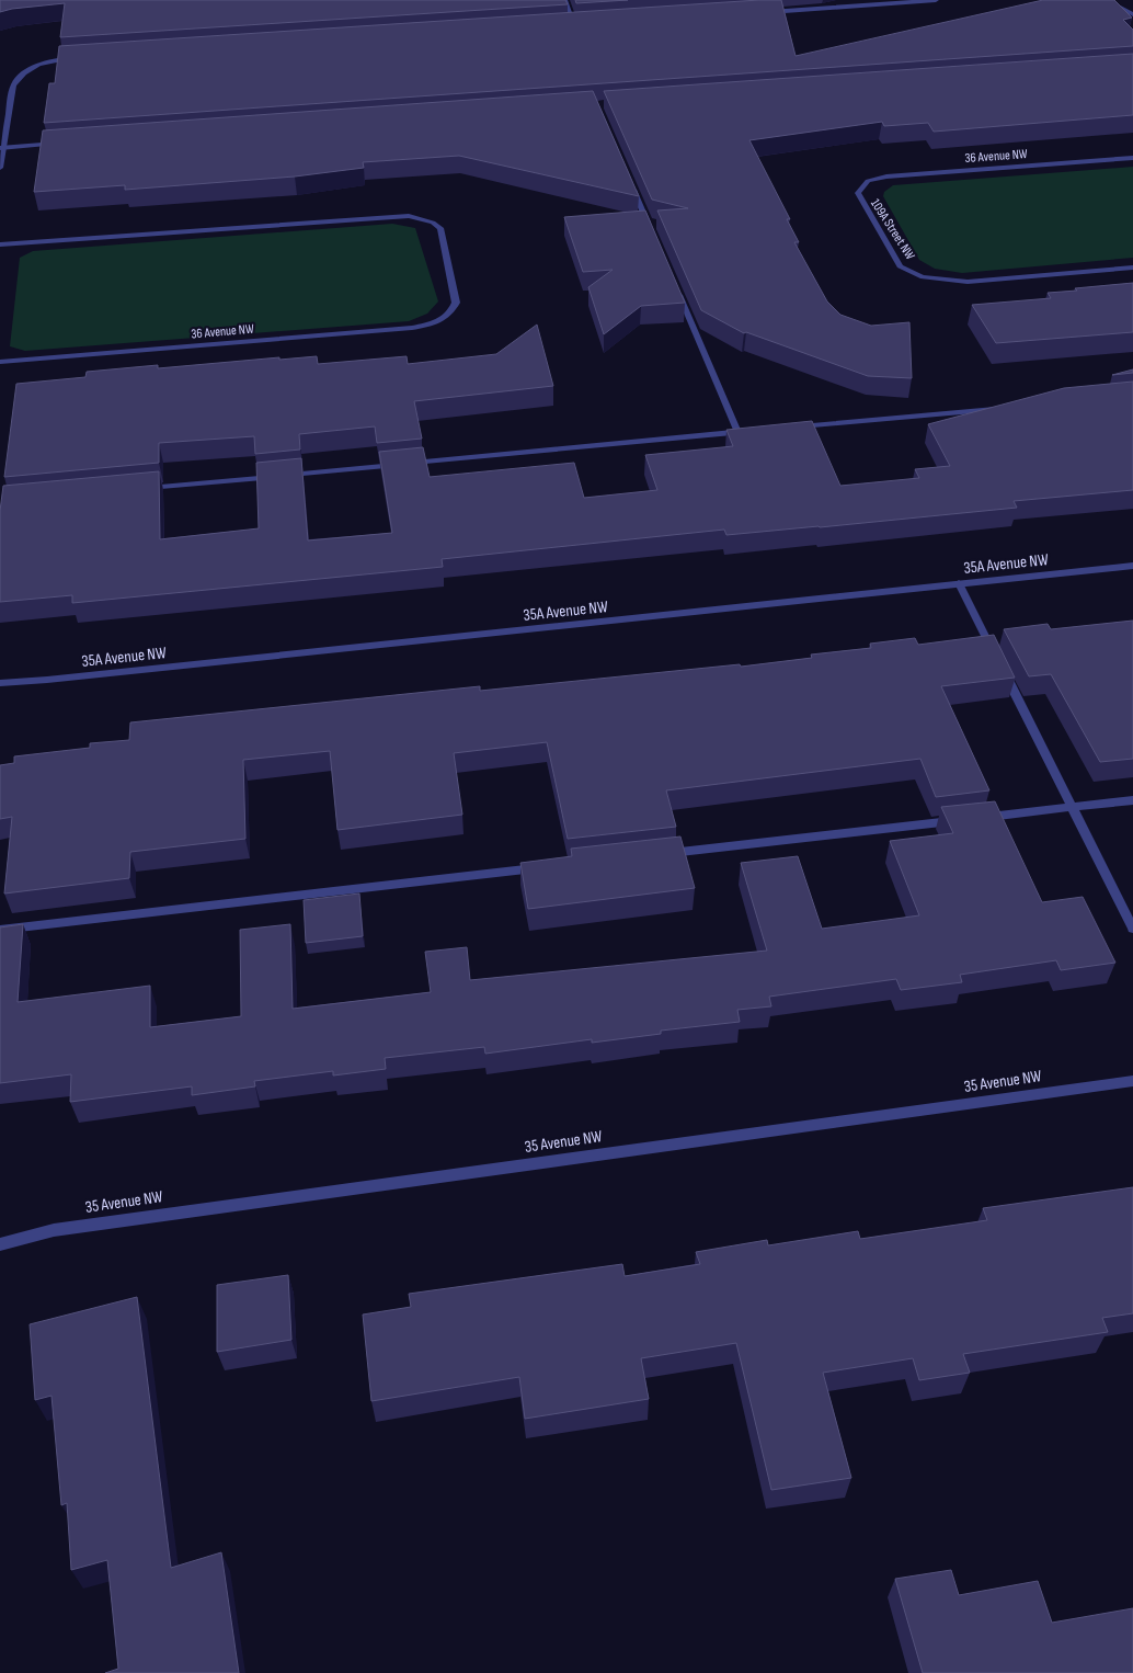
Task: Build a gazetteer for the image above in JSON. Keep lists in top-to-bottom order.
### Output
{
  "streets": {
    "street": [
      "36 Avenue NW",
      "109A Street NW",
      "35A Avenue NW",
      "35 Avenue NW"
    ]
  },
  "crossings": [
    ["36 Avenue NW", "109A Street NW"]
  ]
}
